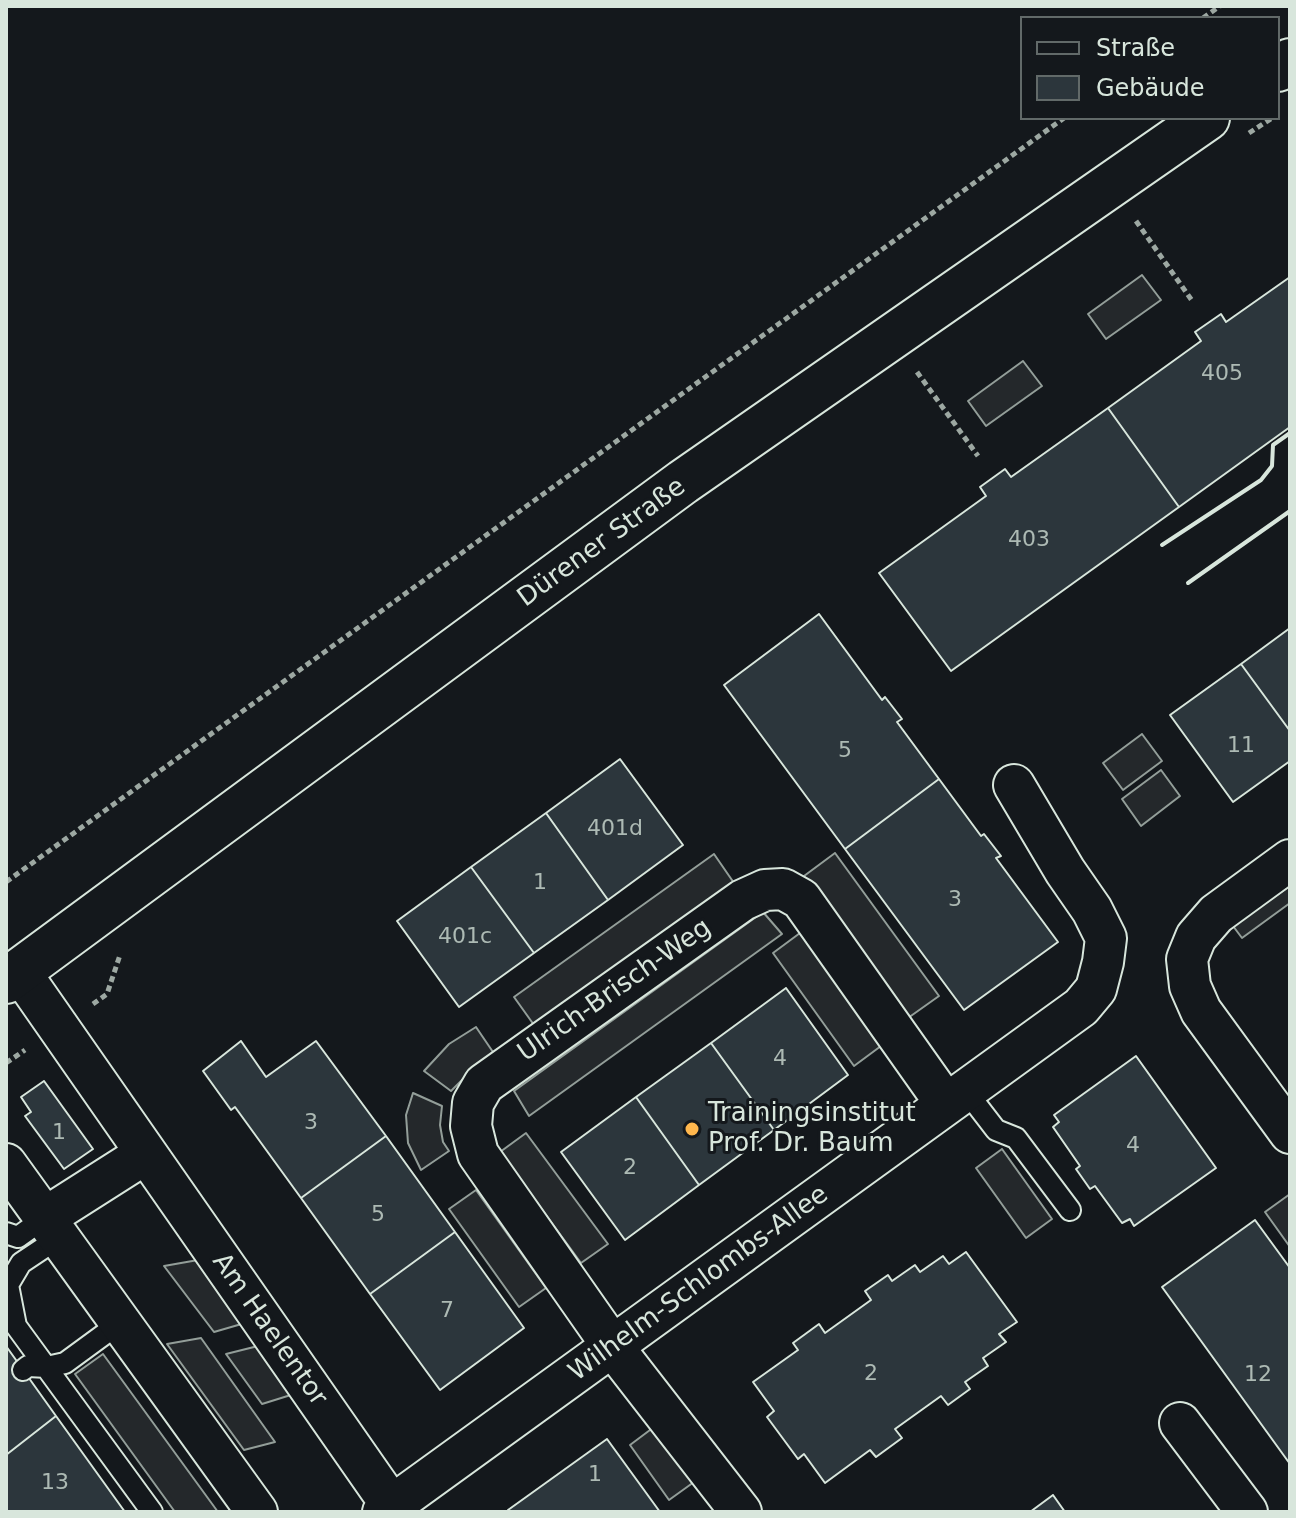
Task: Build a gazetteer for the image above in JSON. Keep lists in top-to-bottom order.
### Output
{
  "streets": {
    "main road": ["Dürener Straße"],
    "street": ["Ulrich-Brisch-Weg", "Wilhelm-Schlombs-Allee", "Am Haelentor"]
  },
  "crossings": [
    ["Dürener Straße", "Am Haelentor"],
    ["Ulrich-Brisch-Weg", "Wilhelm-Schlombs-Allee"],
    ["Wilhelm-Schlombs-Allee", "Am Haelentor"]
  ],
  "places": ["Trainingsinstitut Prof. Dr. Baum"],
  "house_numbers": [
    "405",
    "403",
    "11",
    "5",
    "401d",
    "1",
    "3",
    "401c",
    "4",
    "3",
    "1",
    "4",
    "2",
    "5",
    "7",
    "2",
    "12",
    "1",
    "13"
  ],
  "legend": ["Straße", "Gebäude"]
}
